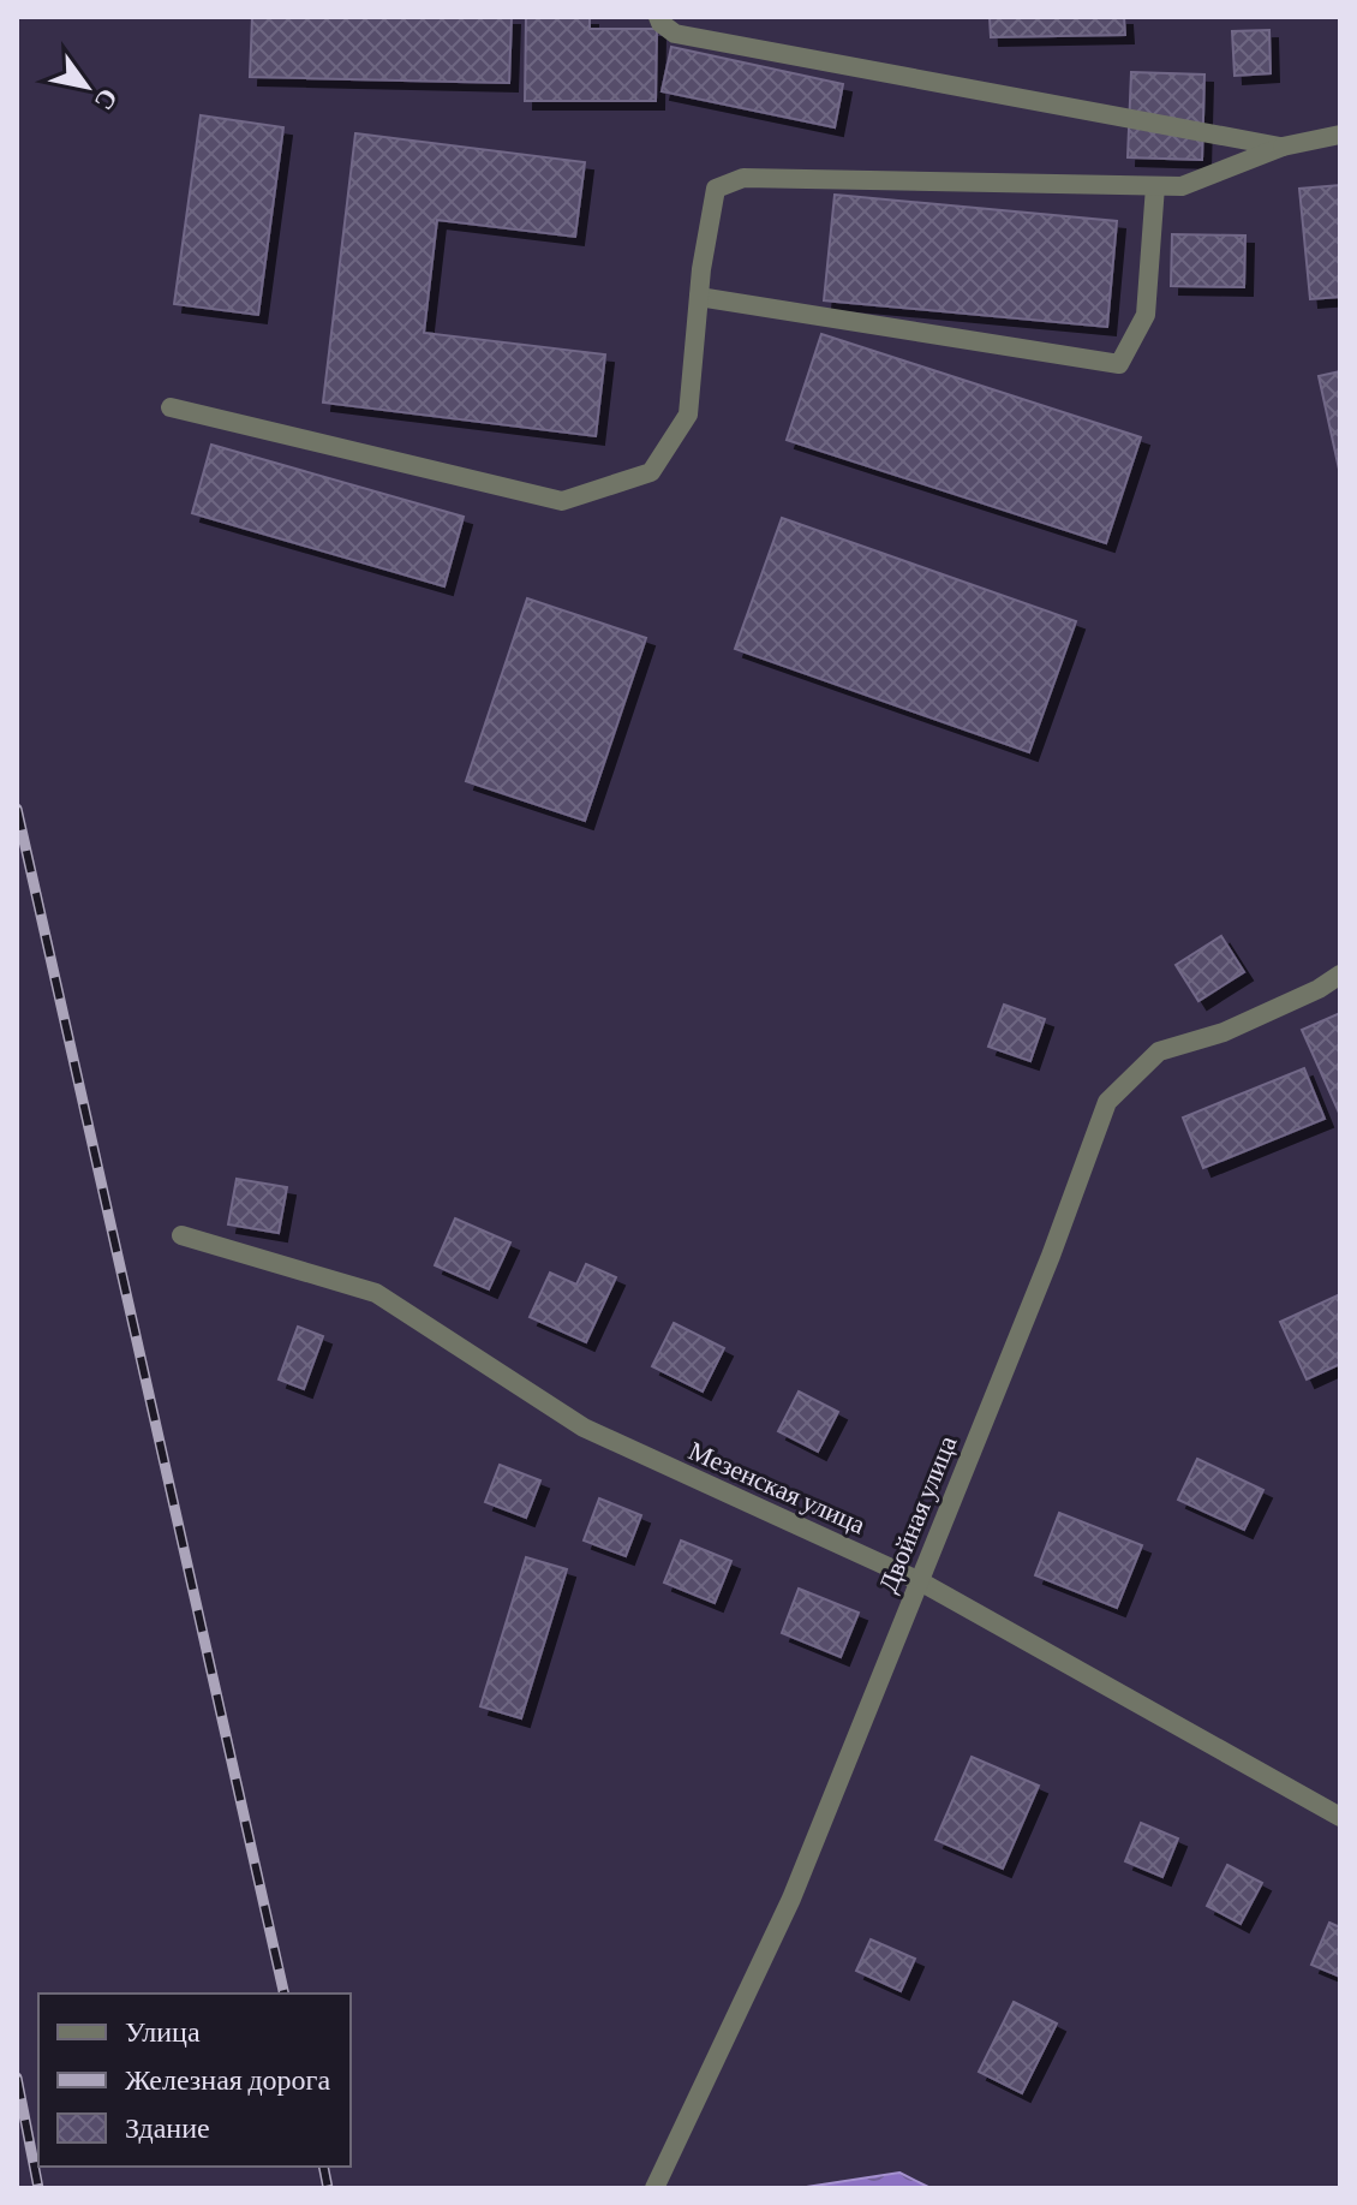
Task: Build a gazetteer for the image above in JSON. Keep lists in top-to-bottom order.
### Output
{
  "streets": {
    "street": ["Мезенская улица", "Двойная улица"]
  },
  "crossings": [
    ["Мезенская улица", "Двойная улица"]
  ],
  "legend": ["Улица", "Железная дорога", "Здание"],
  "north": "bottom right"
}
